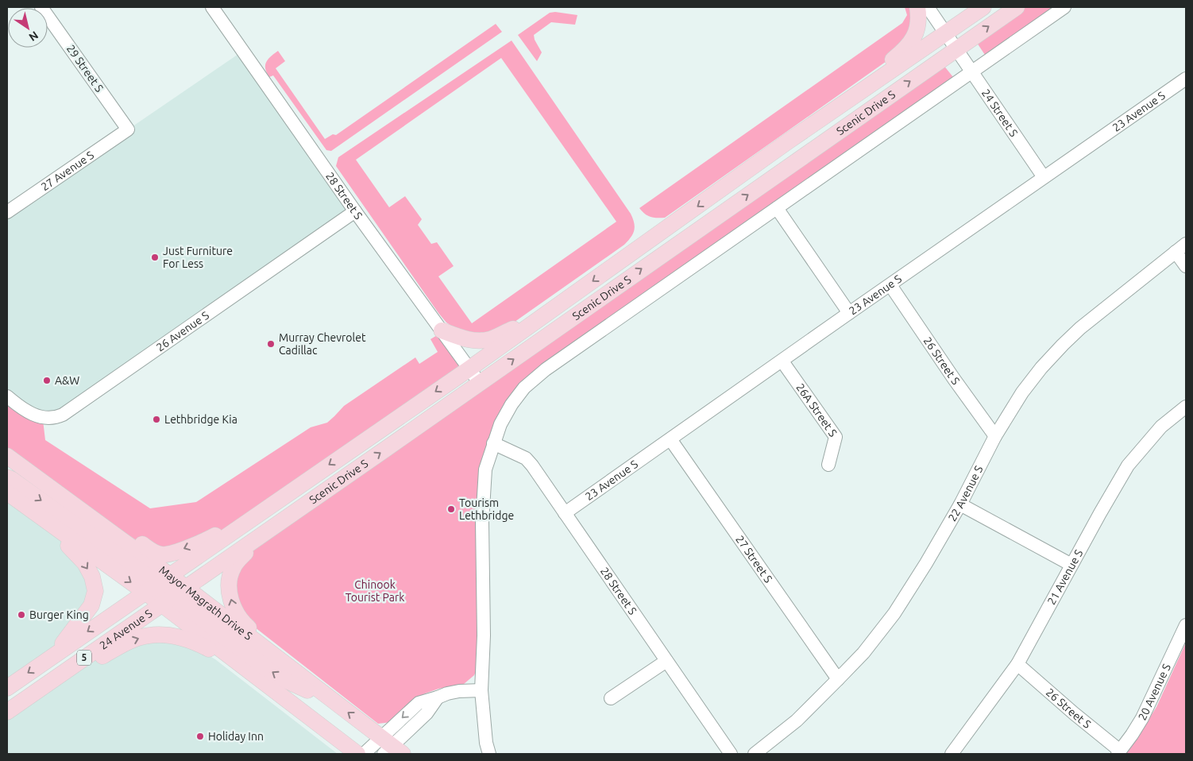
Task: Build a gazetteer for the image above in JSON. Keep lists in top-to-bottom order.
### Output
{
  "streets": {
    "main road": [
      "Scenic Drive S",
      "Mayor Magrath Drive S",
      "24 Avenue S",
      "5"
    ],
    "street": [
      "29 Street S",
      "23 Avenue S",
      "24 Street S",
      "27 Avenue S",
      "28 Street S",
      "26 Avenue S",
      "26 Street S",
      "26A Street S",
      "22 Avenue S",
      "27 Street S",
      "21 Avenue S",
      "20 Avenue S"
    ]
  },
  "crossings": [
    ["29 Street S", "27 Avenue S"],
    ["23 Avenue S", "24 Street S"],
    ["23 Avenue S", "28 Street S"],
    ["23 Avenue S", "26 Street S"],
    ["23 Avenue S", "26A Street S"],
    ["23 Avenue S", "27 Street S"],
    ["Scenic Drive S", "24 Street S"],
    ["Scenic Drive S", "28 Street S"],
    ["Scenic Drive S", "Mayor Magrath Drive S"],
    ["Scenic Drive S", "24 Avenue S"],
    ["28 Street S", "26 Avenue S"],
    ["26 Street S", "22 Avenue S"],
    ["26 Street S", "21 Avenue S"],
    ["26 Street S", "20 Avenue S"],
    ["22 Avenue S", "27 Street S"],
    ["Mayor Magrath Drive S", "24 Avenue S"]
  ],
  "parks": ["Chinook Tourist Park"],
  "places": [
    "Just Furniture For Less",
    "Murray Chevrolet Cadillac",
    "A&W",
    "Lethbridge Kia",
    "Tourism Lethbridge",
    "Burger King",
    "Holiday Inn"
  ],
  "north": "bottom right"
}
